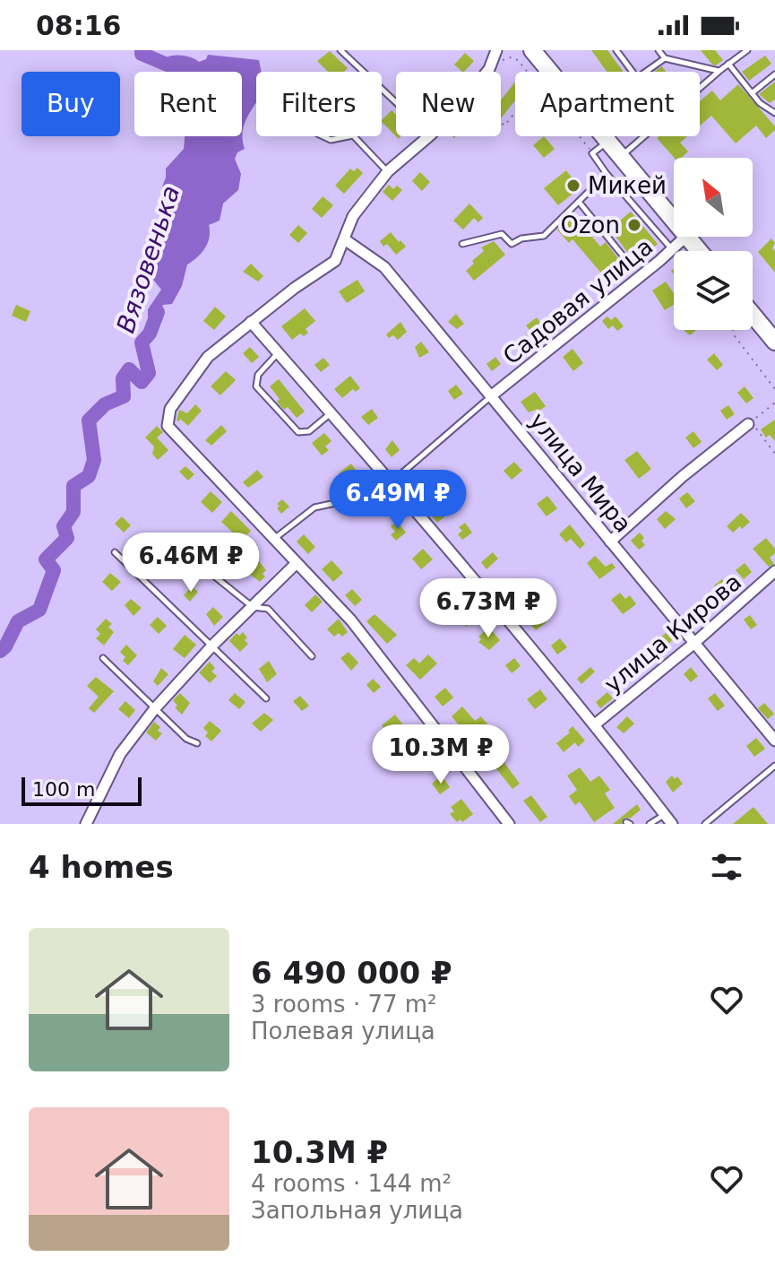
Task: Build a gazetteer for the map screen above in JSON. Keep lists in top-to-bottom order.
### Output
{
  "streets": {
    "street": ["Садовая улица", "улица Мира", "улица Кирова"]
  },
  "crossings": [
    ["Садовая улица", "улица Мира"],
    ["улица Мира", "улица Кирова"]
  ],
  "water": ["Вязовенька"],
  "places": ["Микей", "Ozon"],
  "scale_bar": "100 m",
  "north": "top left",
  "page": {
    "status": "08:16",
    "chip": [
      "Buy",
      "Rent",
      "Filters",
      "New",
      "Apartment"
    ],
    "price": [
      "6.49M ₽",
      "6.46M ₽",
      "6.73M ₽",
      "10.3M ₽"
    ],
    "scale": "100 m",
    "heading": "4 homes",
    "list": [
      {
        "name": "6 490 000 ₽",
        "note": "3 rooms · 77 m² · Полевая улица"
      },
      {
        "name": "10.3M ₽",
        "note": "4 rooms · 144 m² · Запольная улица"
      }
    ]
  }
}
